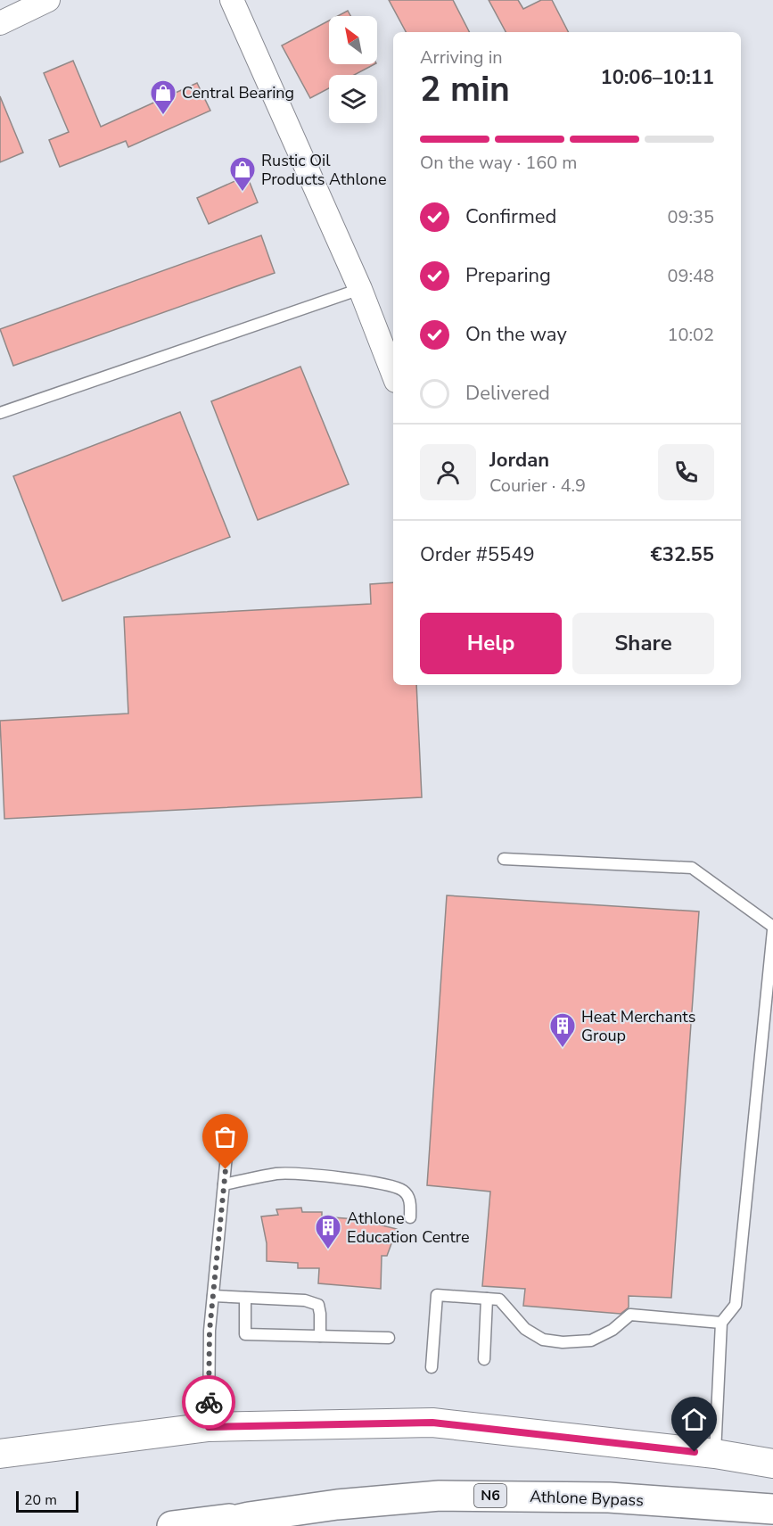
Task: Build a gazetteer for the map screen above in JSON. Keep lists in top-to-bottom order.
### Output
{
  "streets": {
    "highway": ["N6", "Athlone Bypass"]
  },
  "crossings": [
    ["N6", "Athlone Bypass"]
  ],
  "places": {
    "shop": ["Central Bearing", "Rustic Oil Products Athlone"],
    "building": ["Heat Merchants Group", "Athlone Education Centre"]
  },
  "scale_bar": "20 m",
  "north": "top left",
  "page": {
    "heading": ["2 min", "Arriving in", "10:06–10:11"],
    "panel": [
      "Jordan",
      "Courier · 4.9",
      "Order #5549",
      "€32.55"
    ],
    "bar": "On the way · 160 m",
    "list": [
      ["Confirmed", "09:35"],
      ["Preparing", "09:48"],
      ["On the way", "10:02"],
      "Delivered"
    ],
    "buttons": ["Help", "Share"],
    "scale": "20 m"
  }
}
